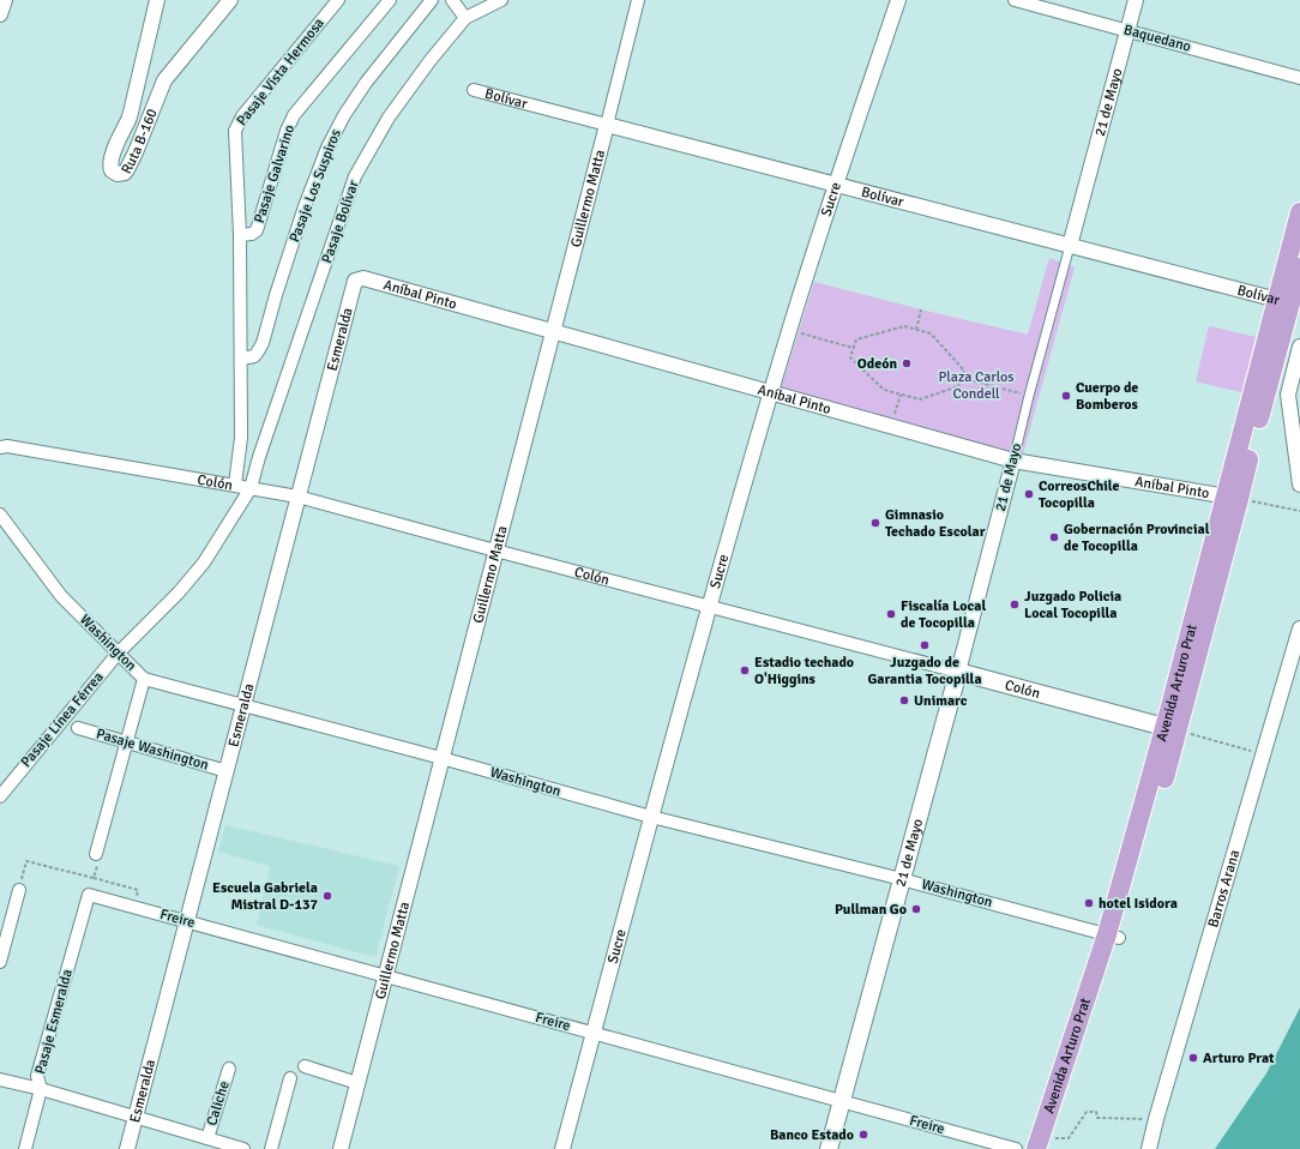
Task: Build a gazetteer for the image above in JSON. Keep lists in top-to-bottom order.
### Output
{
  "streets": {
    "highway": ["Avenida Arturo Prat"],
    "main road": ["21 de Mayo", "Colón"],
    "street": [
      "Baquedano",
      "Pasaje Vista Hermosa",
      "Bolívar",
      "Ruta B-160",
      "Pasaje Galvarino",
      "Pasaje Los Suspiros",
      "Guillermo Matta",
      "Sucre",
      "Pasaje Bolívar",
      "Aníbal Pinto",
      "Esmeralda",
      "Washington",
      "Pasaje Línea Férrea",
      "Pasaje Washington",
      "Barros Arana",
      "Freire",
      "Pasaje Esmeralda",
      "Caliche"
    ]
  },
  "crossings": [
    ["Baquedano", "21 de Mayo"],
    ["Pasaje Vista Hermosa", "Pasaje Galvarino"],
    ["Bolívar", "21 de Mayo"],
    ["Bolívar", "Guillermo Matta"],
    ["Bolívar", "Sucre"],
    ["Bolívar", "Avenida Arturo Prat"],
    ["21 de Mayo", "Aníbal Pinto"],
    ["21 de Mayo", "Colón"],
    ["21 de Mayo", "Washington"],
    ["21 de Mayo", "Freire"],
    ["Pasaje Galvarino", "Pasaje Los Suspiros"],
    ["Pasaje Galvarino", "Colón"],
    ["Guillermo Matta", "Aníbal Pinto"],
    ["Guillermo Matta", "Colón"],
    ["Guillermo Matta", "Washington"],
    ["Guillermo Matta", "Freire"],
    ["Sucre", "Aníbal Pinto"],
    ["Sucre", "Colón"],
    ["Sucre", "Washington"],
    ["Sucre", "Freire"],
    ["Pasaje Bolívar", "Colón"],
    ["Pasaje Bolívar", "Pasaje Línea Férrea"],
    ["Aníbal Pinto", "Esmeralda"],
    ["Aníbal Pinto", "Avenida Arturo Prat"],
    ["Esmeralda", "Colón"],
    ["Esmeralda", "Washington"],
    ["Esmeralda", "Pasaje Washington"],
    ["Esmeralda", "Freire"],
    ["Colón", "Avenida Arturo Prat"],
    ["Colón", "Pasaje Línea Férrea"],
    ["Washington", "Avenida Arturo Prat"],
    ["Washington", "Pasaje Línea Férrea"],
    ["Freire", "Pasaje Esmeralda"]
  ],
  "parks": ["Plaza Carlos Condell"],
  "places": [
    "Odeón",
    "Cuerpo de Bomberos",
    "CorreosChile Tocopilla",
    "Gimnasio Techado Escolar",
    "Gobernación Provincial de Tocopilla",
    "Juzgado Policia Local Tocopilla",
    "Fiscalía Local de Tocopilla",
    "Juzgado de Garantia Tocopilla",
    "Estadio techado O'Higgins",
    "Unimarc",
    "Escuela Gabriela Mistral D-137",
    "hotel Isidora",
    "Pullman Go",
    "Arturo Prat",
    "Banco Estado"
  ]
}
